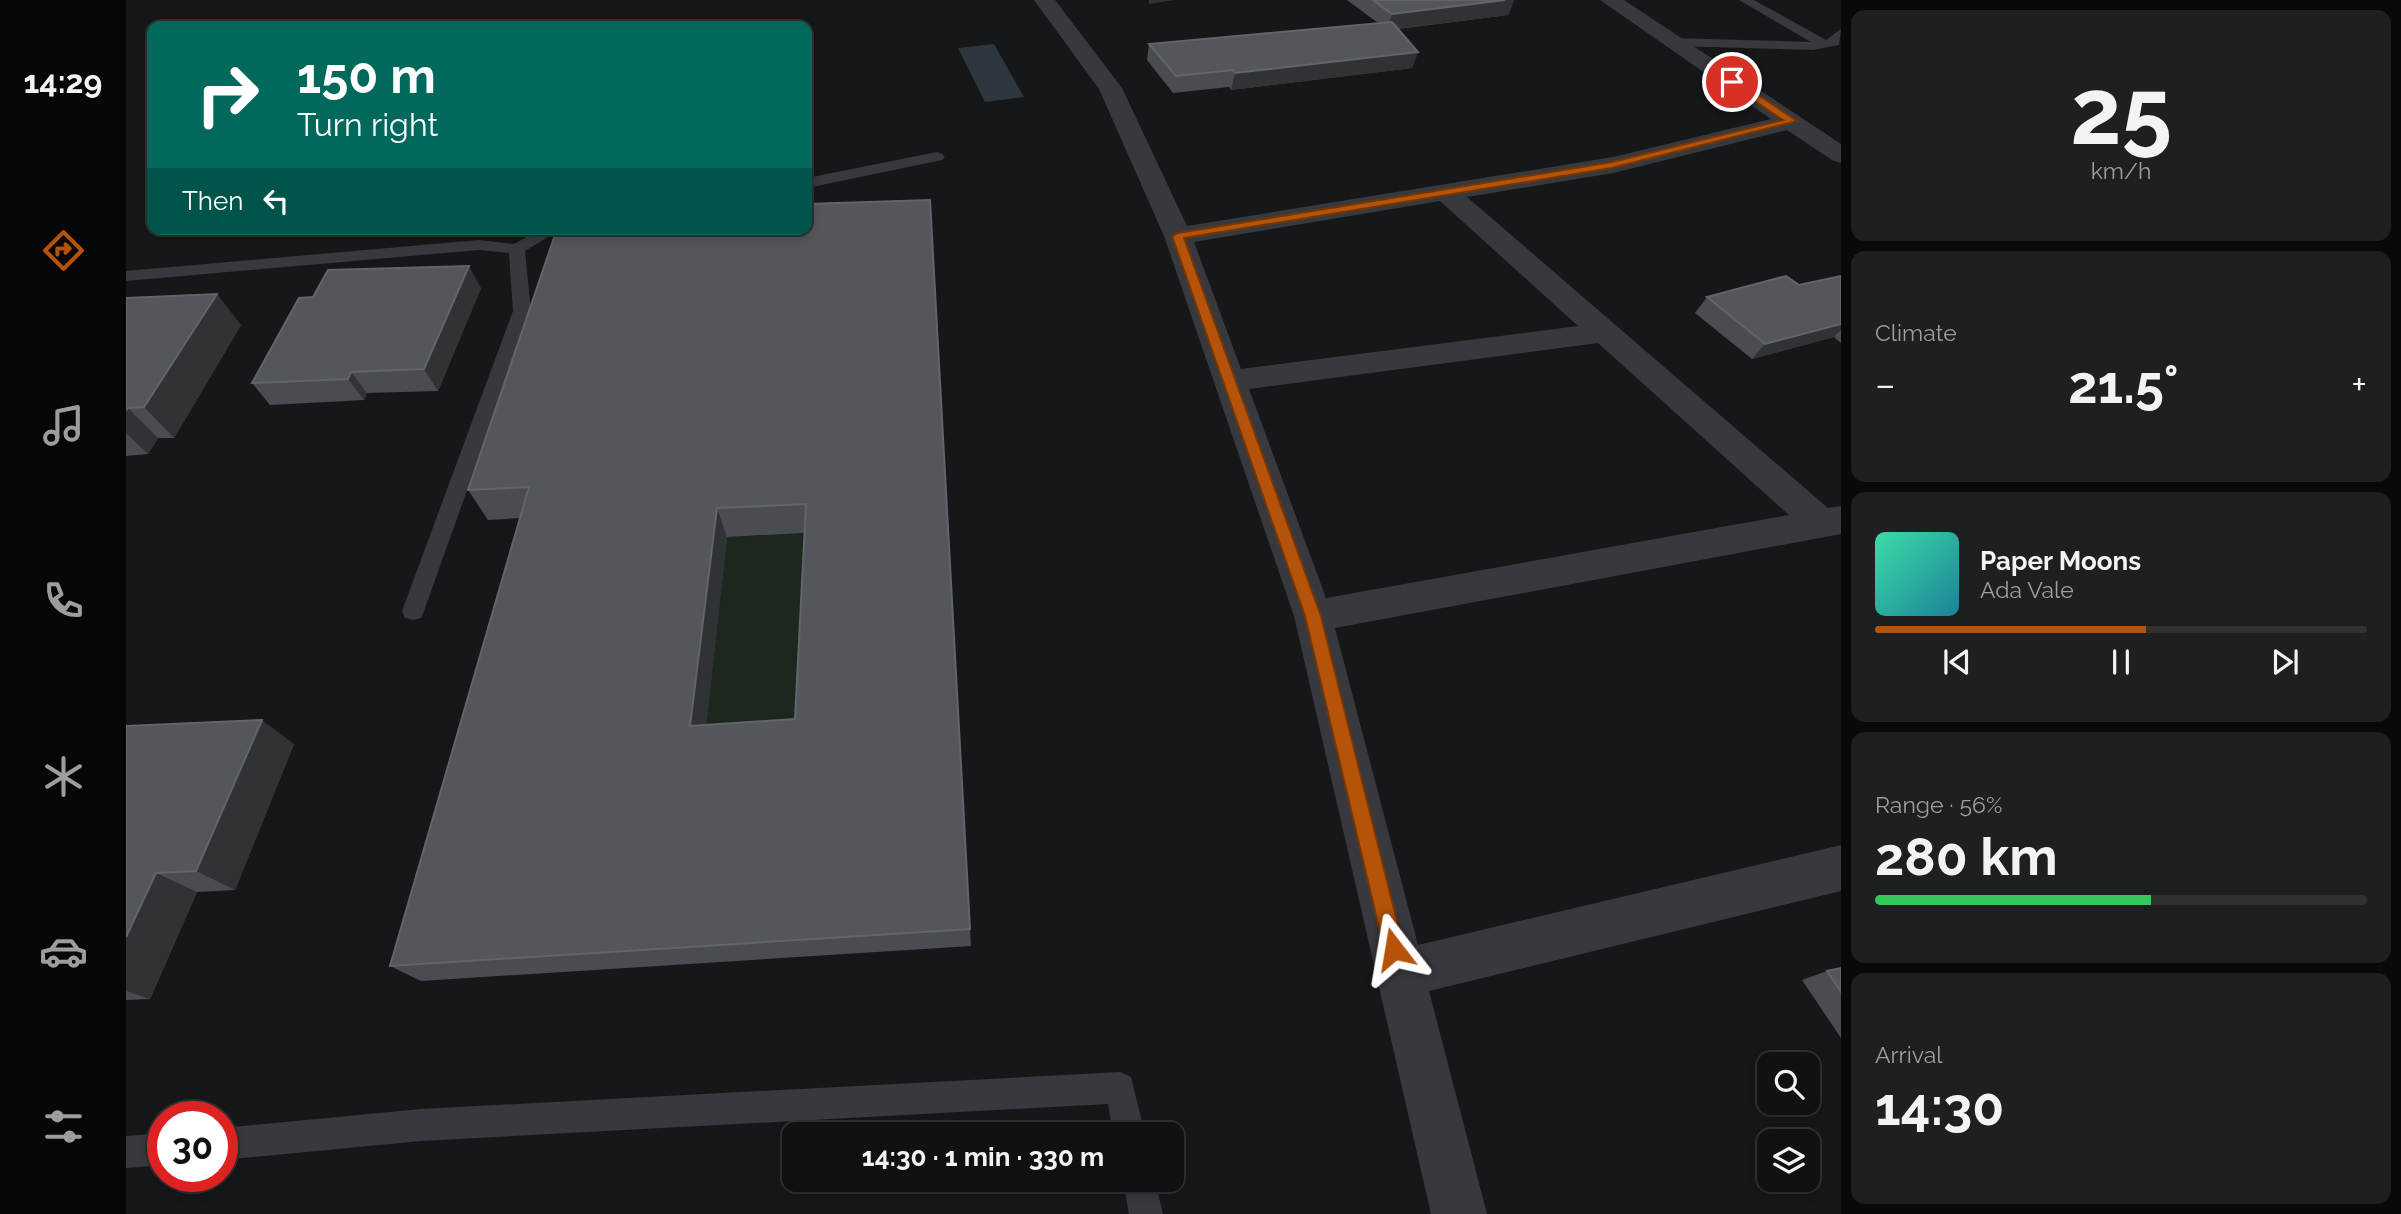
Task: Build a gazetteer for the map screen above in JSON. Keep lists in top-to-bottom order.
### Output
{
  "page": {
    "tabs": "14:29",
    "tile": [
      ["25", "km/h"],
      "Climate",
      ["Range · 56%", "280 km"],
      ["Arrival", "14:30"]
    ],
    "turn": ["150 m", "Turn right"],
    "then": "Then",
    "heat": ["−", "21.5°", "+"],
    "song": ["Paper Moons", "Ada Vale"],
    "limit": "30",
    "trip": "14:30 · 1 min · 330 m"
  }
}
